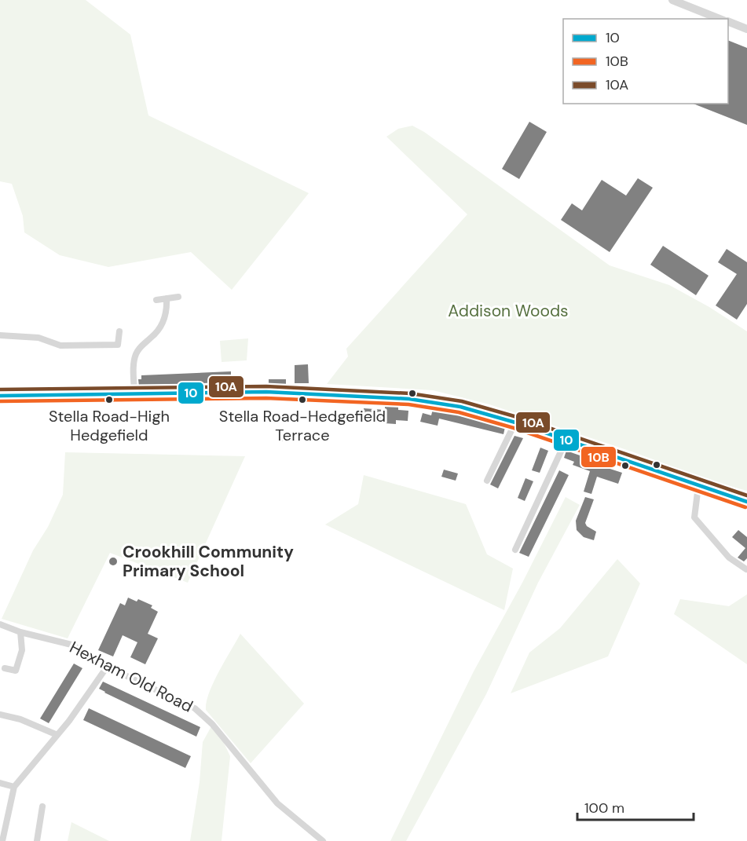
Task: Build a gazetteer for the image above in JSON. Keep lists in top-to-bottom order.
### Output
{
  "streets": {
    "street": ["Hexham Old Road"]
  },
  "parks": ["Addison Woods"],
  "places": ["Stella Road-High Hedgefield", "Stella Road-Hedgefield Terrace", "Crookhill Community Primary School"],
  "lines": ["transit line 10A", "transit line 10", "transit line 10B"],
  "legend": ["10", "10B", "10A"],
  "scale_bar": "100 m"
}
